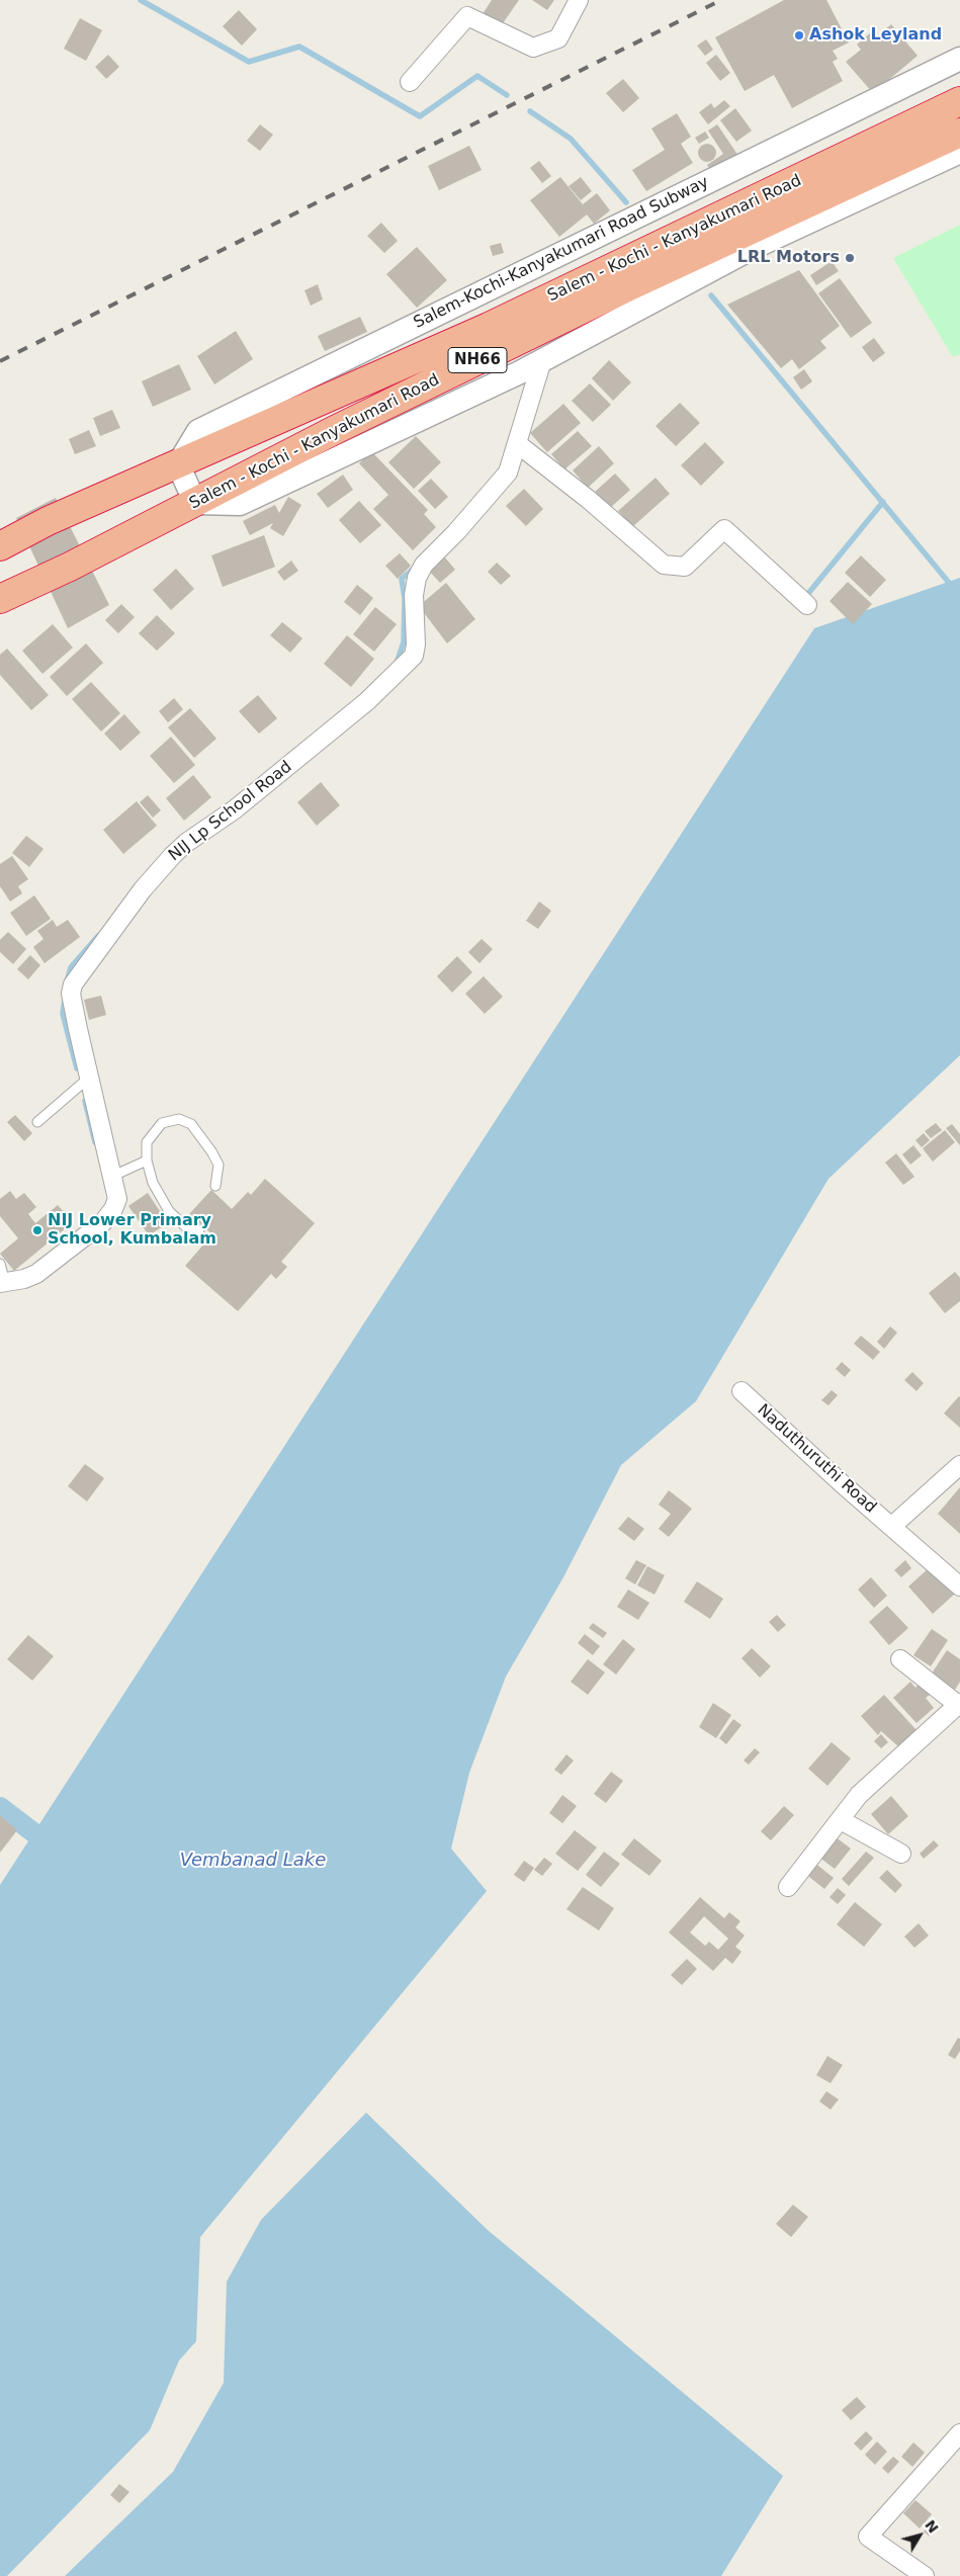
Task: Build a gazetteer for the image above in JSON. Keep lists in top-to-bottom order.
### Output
{
  "streets": {
    "highway": ["Salem - Kochi - Kanyakumari Road", "NH66"],
    "street": ["Salem-Kochi-Kanyakumari Road Subway", "NIJ Lp School Road", "Naduthuruthi Road"]
  },
  "crossings": [
    ["Salem - Kochi - Kanyakumari Road", "Salem-Kochi-Kanyakumari Road Subway"]
  ],
  "water": ["Vembanad Lake"],
  "places": ["Ashok Leyland", "LRL Motors", "NIJ Lower Primary School, Kumbalam"],
  "north": "top right"
}
